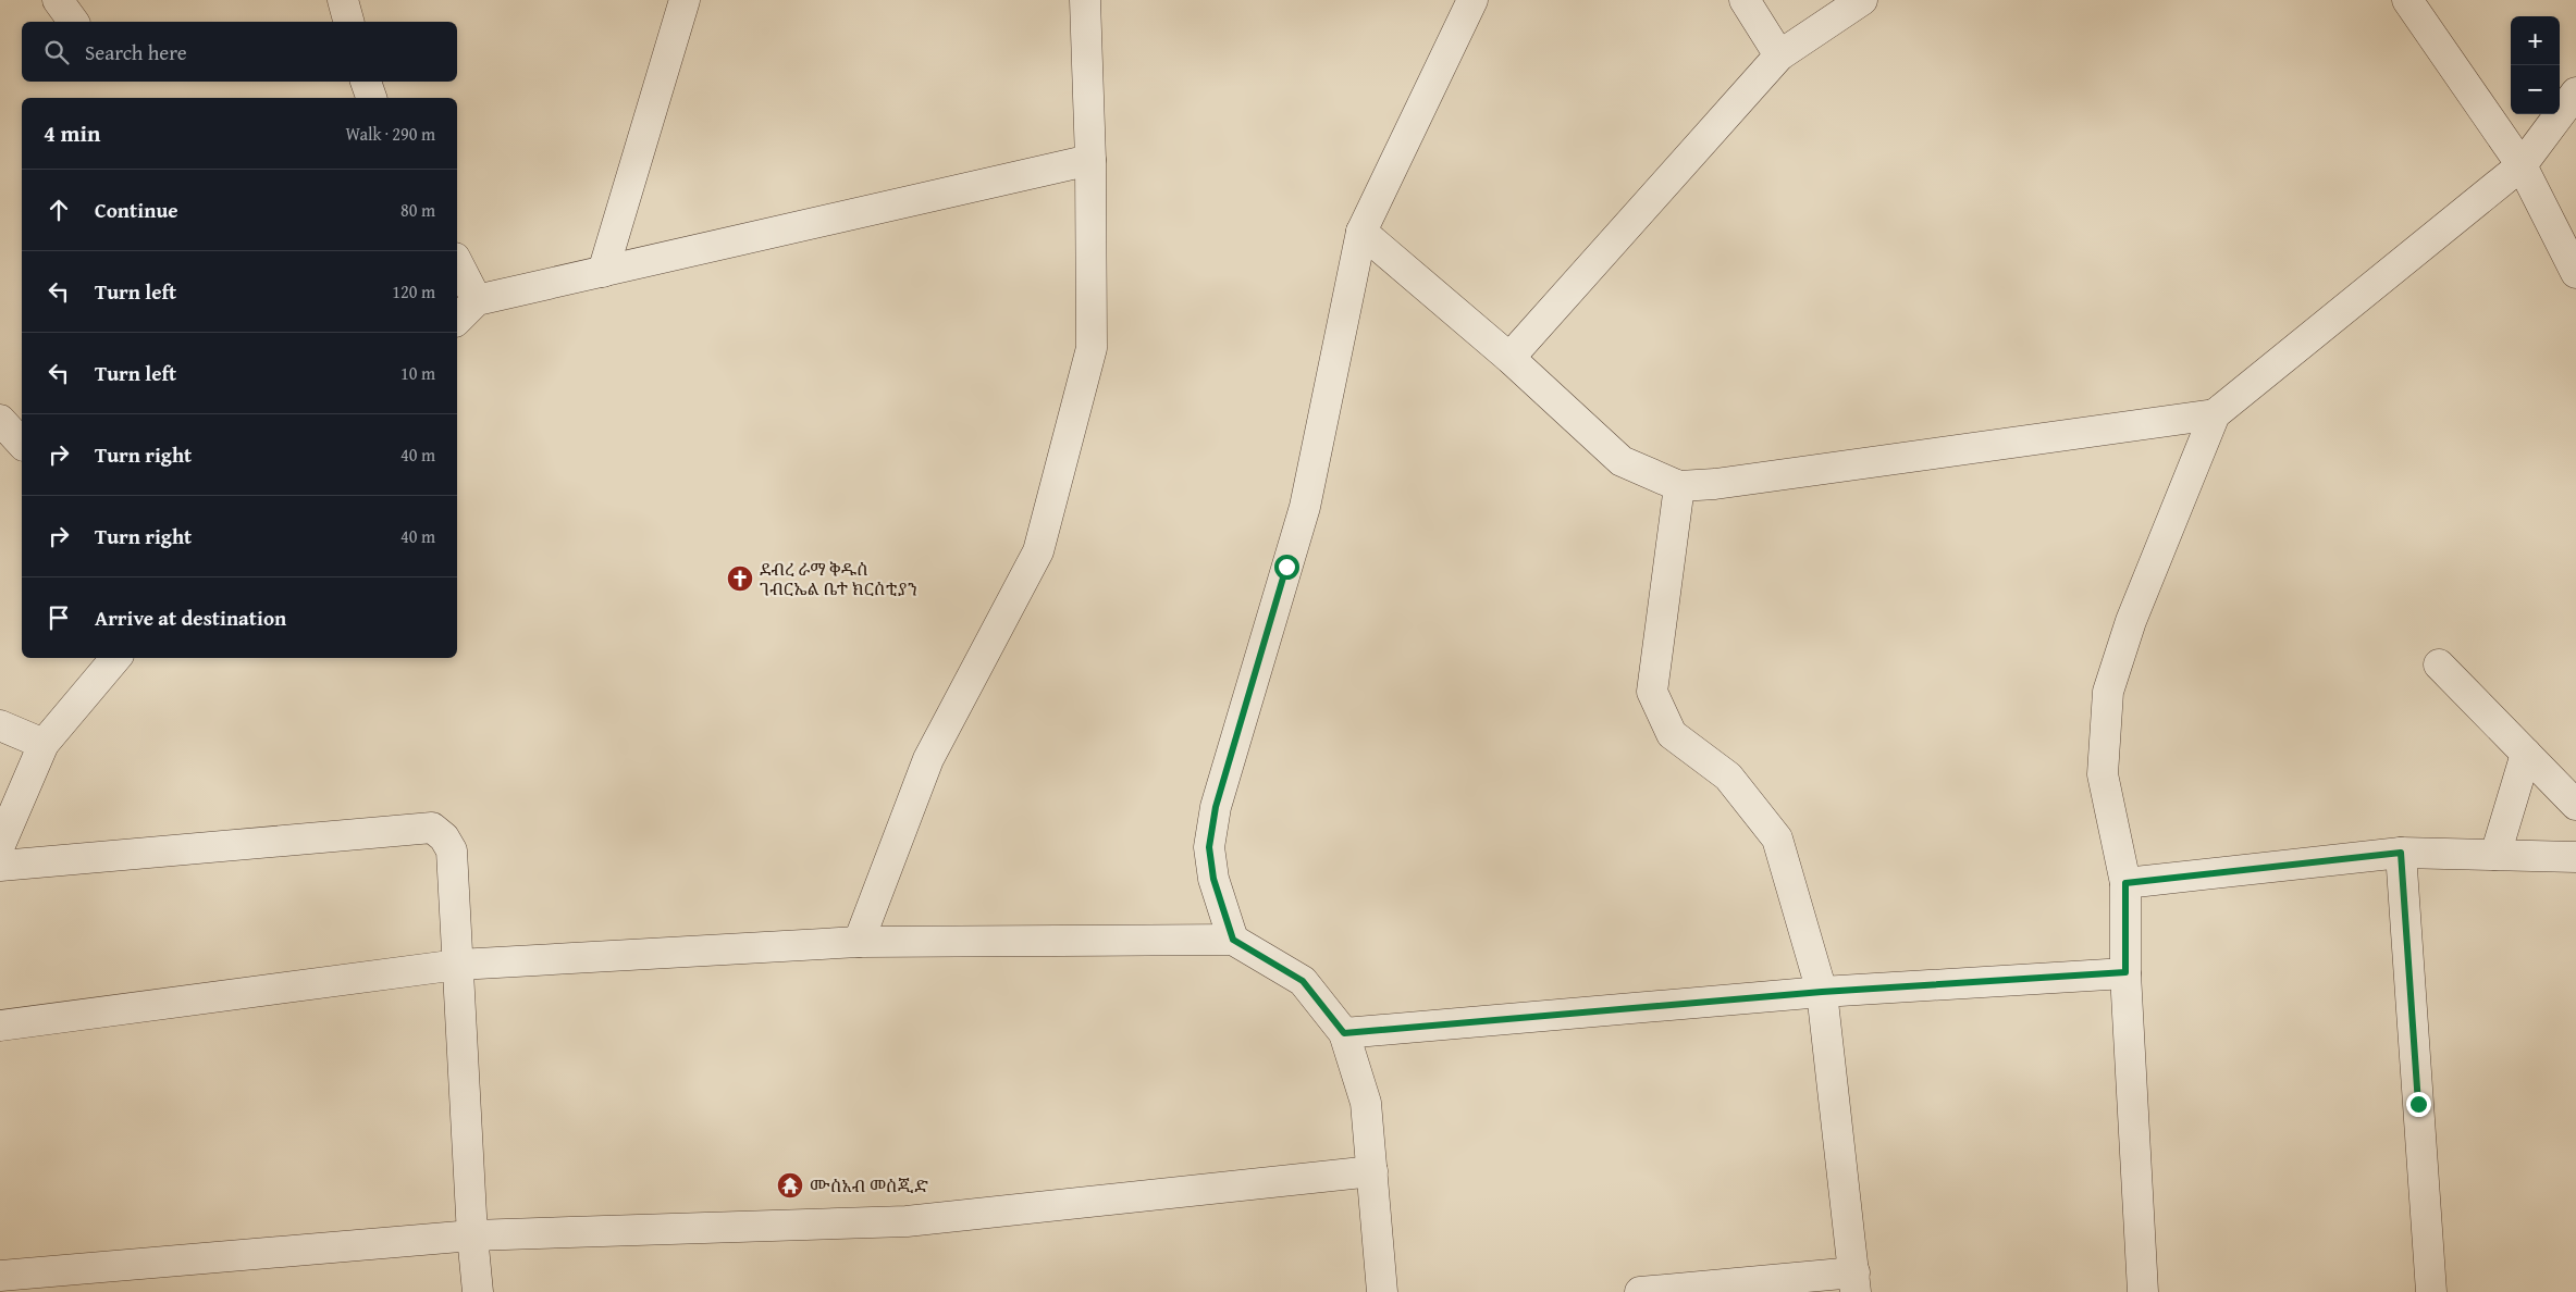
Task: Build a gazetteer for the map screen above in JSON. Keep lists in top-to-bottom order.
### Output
{
  "places": {
    "church": ["ደብረ ራማ ቅዱስ ገብርኤል ቤተ ክርስቲያን"],
    "temple": ["ሙስአብ መስጂድ"]
  },
  "page": {
    "map_buttons": ["+", "−"],
    "search": "Search here",
    "heading": ["4 min", "Walk · 290 m"],
    "list": [
      ["Continue", "80 m"],
      ["Turn left", "120 m"],
      ["Turn left", "10 m"],
      ["Turn right", "40 m"],
      ["Turn right", "40 m"],
      "Arrive at destination"
    ]
  }
}
